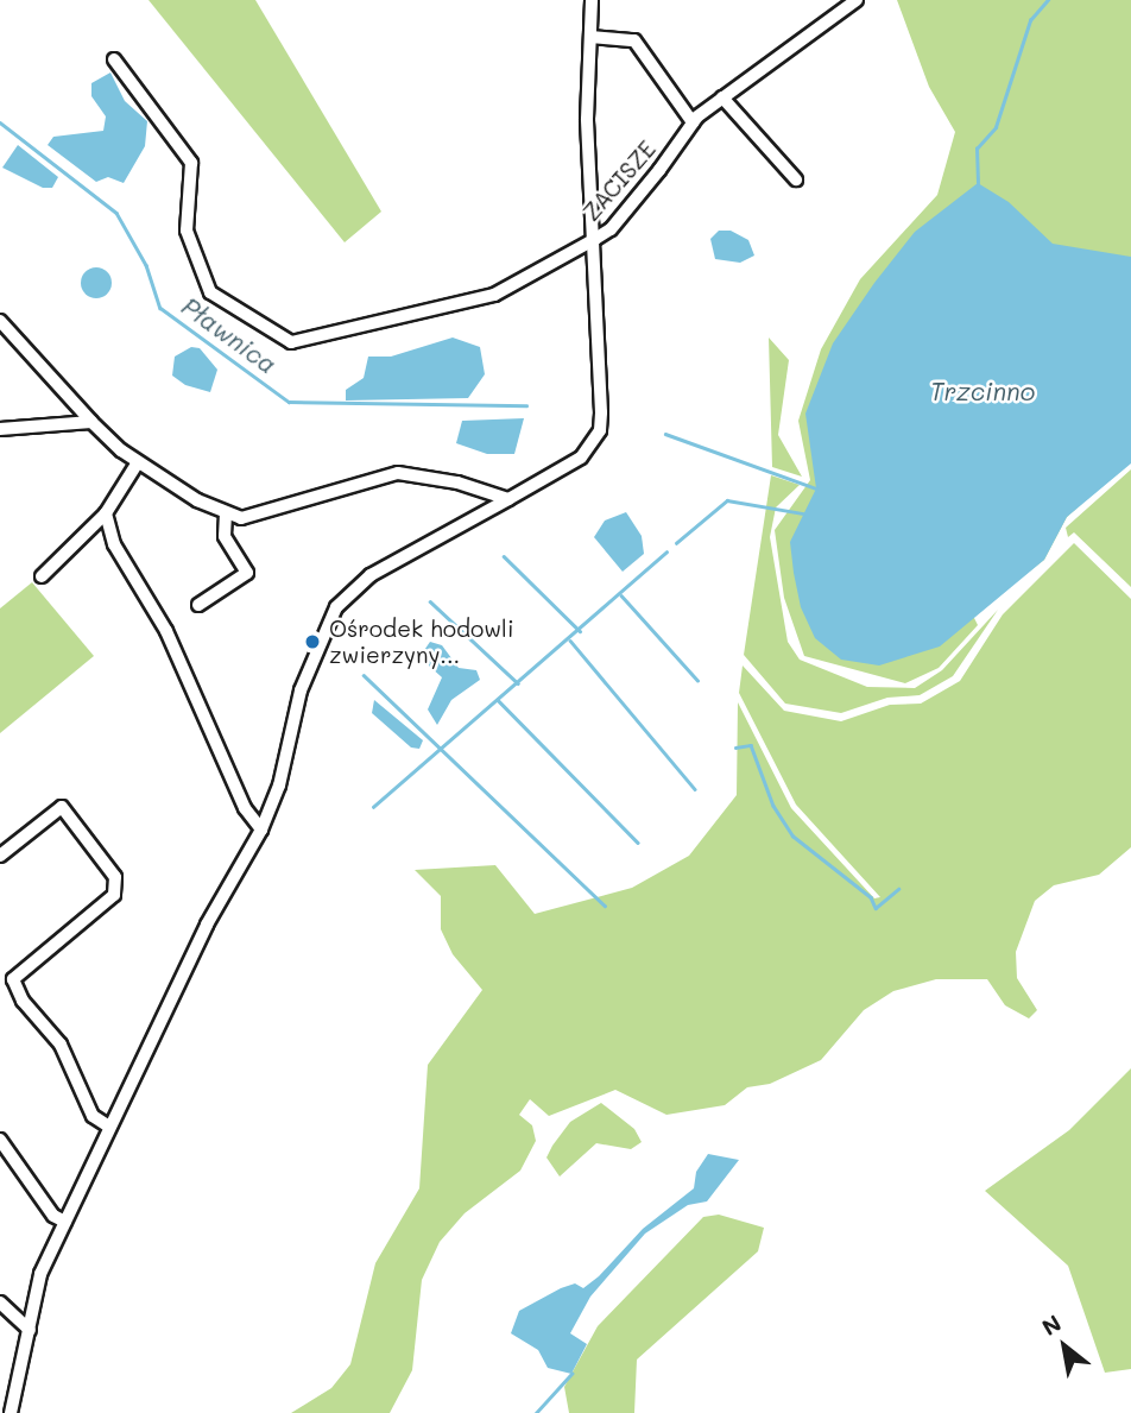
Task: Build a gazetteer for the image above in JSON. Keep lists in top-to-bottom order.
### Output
{
  "streets": {
    "street": ["ZACISZE"]
  },
  "water": ["Pławnica", "Trzcinno"],
  "places": ["Ośrodek hodowli zwierzyny..."],
  "north": "top left"
}
